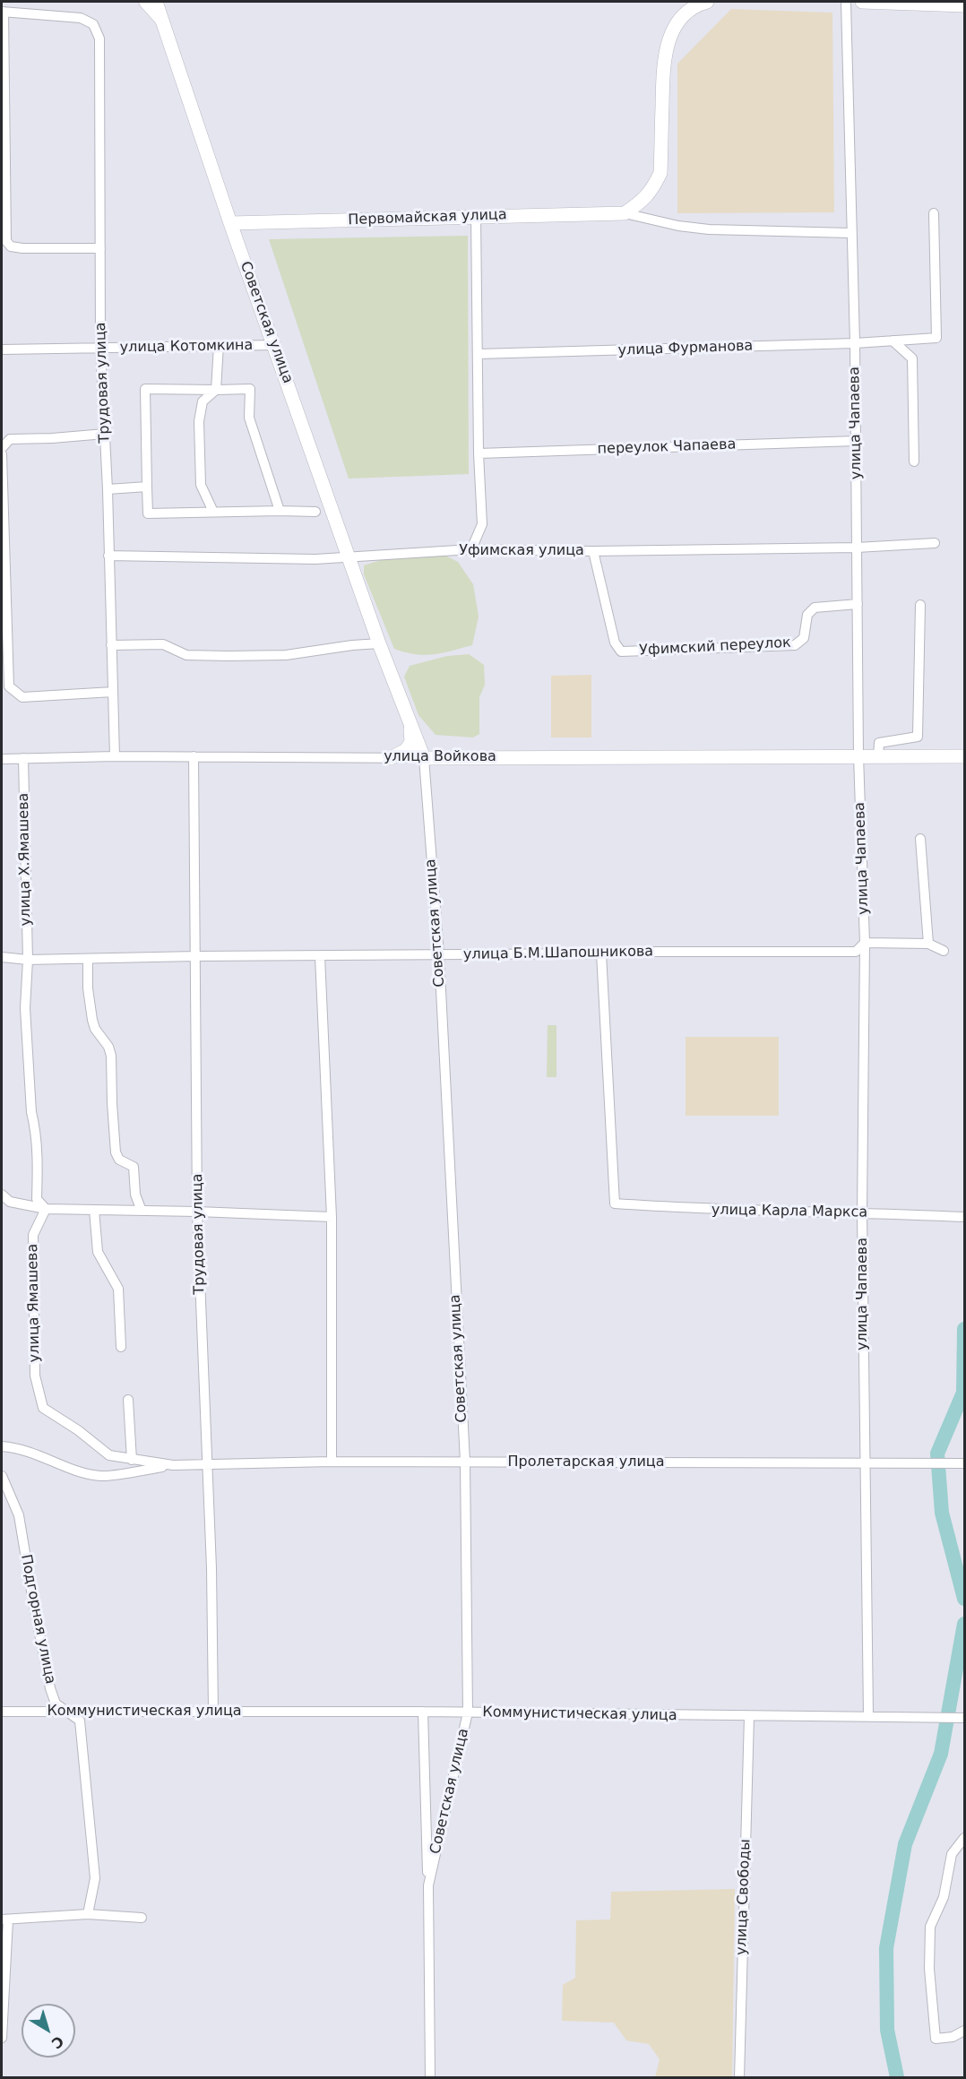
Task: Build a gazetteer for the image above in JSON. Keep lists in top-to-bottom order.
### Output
{
  "streets": {
    "main road": ["Первомайская улица", "Советская улица", "улица Войкова"],
    "street": [
      "улица Котомкина",
      "улица Фурманова",
      "Трудовая улица",
      "улица Чапаева",
      "переулок Чапаева",
      "Уфимская улица",
      "Уфимский переулок",
      "улица Х.Ямашева",
      "улица Б.М.Шапошникова",
      "улица Карла Маркса",
      "улица Ямашева",
      "Пролетарская улица",
      "Подгорная улица",
      "Коммунистическая улица",
      "улица Свободы"
    ]
  },
  "crossings": [
    ["Первомайская улица", "Советская улица"],
    ["Первомайская улица", "улица Чапаева"],
    ["Советская улица", "улица Котомкина"],
    ["Советская улица", "Уфимская улица"],
    ["Советская улица", "улица Войкова"],
    ["Советская улица", "улица Б.М.Шапошникова"],
    ["Советская улица", "Пролетарская улица"],
    ["Советская улица", "Коммунистическая улица"],
    ["улица Котомкина", "Трудовая улица"],
    ["улица Фурманова", "улица Чапаева"],
    ["Трудовая улица", "Уфимская улица"],
    ["Трудовая улица", "улица Войкова"],
    ["Трудовая улица", "улица Б.М.Шапошникова"],
    ["Трудовая улица", "улица Ямашева"],
    ["Трудовая улица", "Пролетарская улица"],
    ["Трудовая улица", "Коммунистическая улица"],
    ["улица Чапаева", "переулок Чапаева"],
    ["улица Чапаева", "Уфимская улица"],
    ["улица Чапаева", "Уфимский переулок"],
    ["улица Чапаева", "улица Войкова"],
    ["улица Чапаева", "улица Б.М.Шапошникова"],
    ["улица Чапаева", "улица Карла Маркса"],
    ["улица Чапаева", "Пролетарская улица"],
    ["улица Чапаева", "Коммунистическая улица"],
    ["Уфимская улица", "Уфимский переулок"],
    ["улица Войкова", "улица Х.Ямашева"],
    ["улица Х.Ямашева", "улица Б.М.Шапошникова"],
    ["улица Б.М.Шапошникова", "улица Карла Маркса"],
    ["улица Ямашева", "Пролетарская улица"],
    ["Подгорная улица", "Коммунистическая улица"],
    ["Коммунистическая улица", "улица Свободы"]
  ],
  "north": "bottom right"
}
